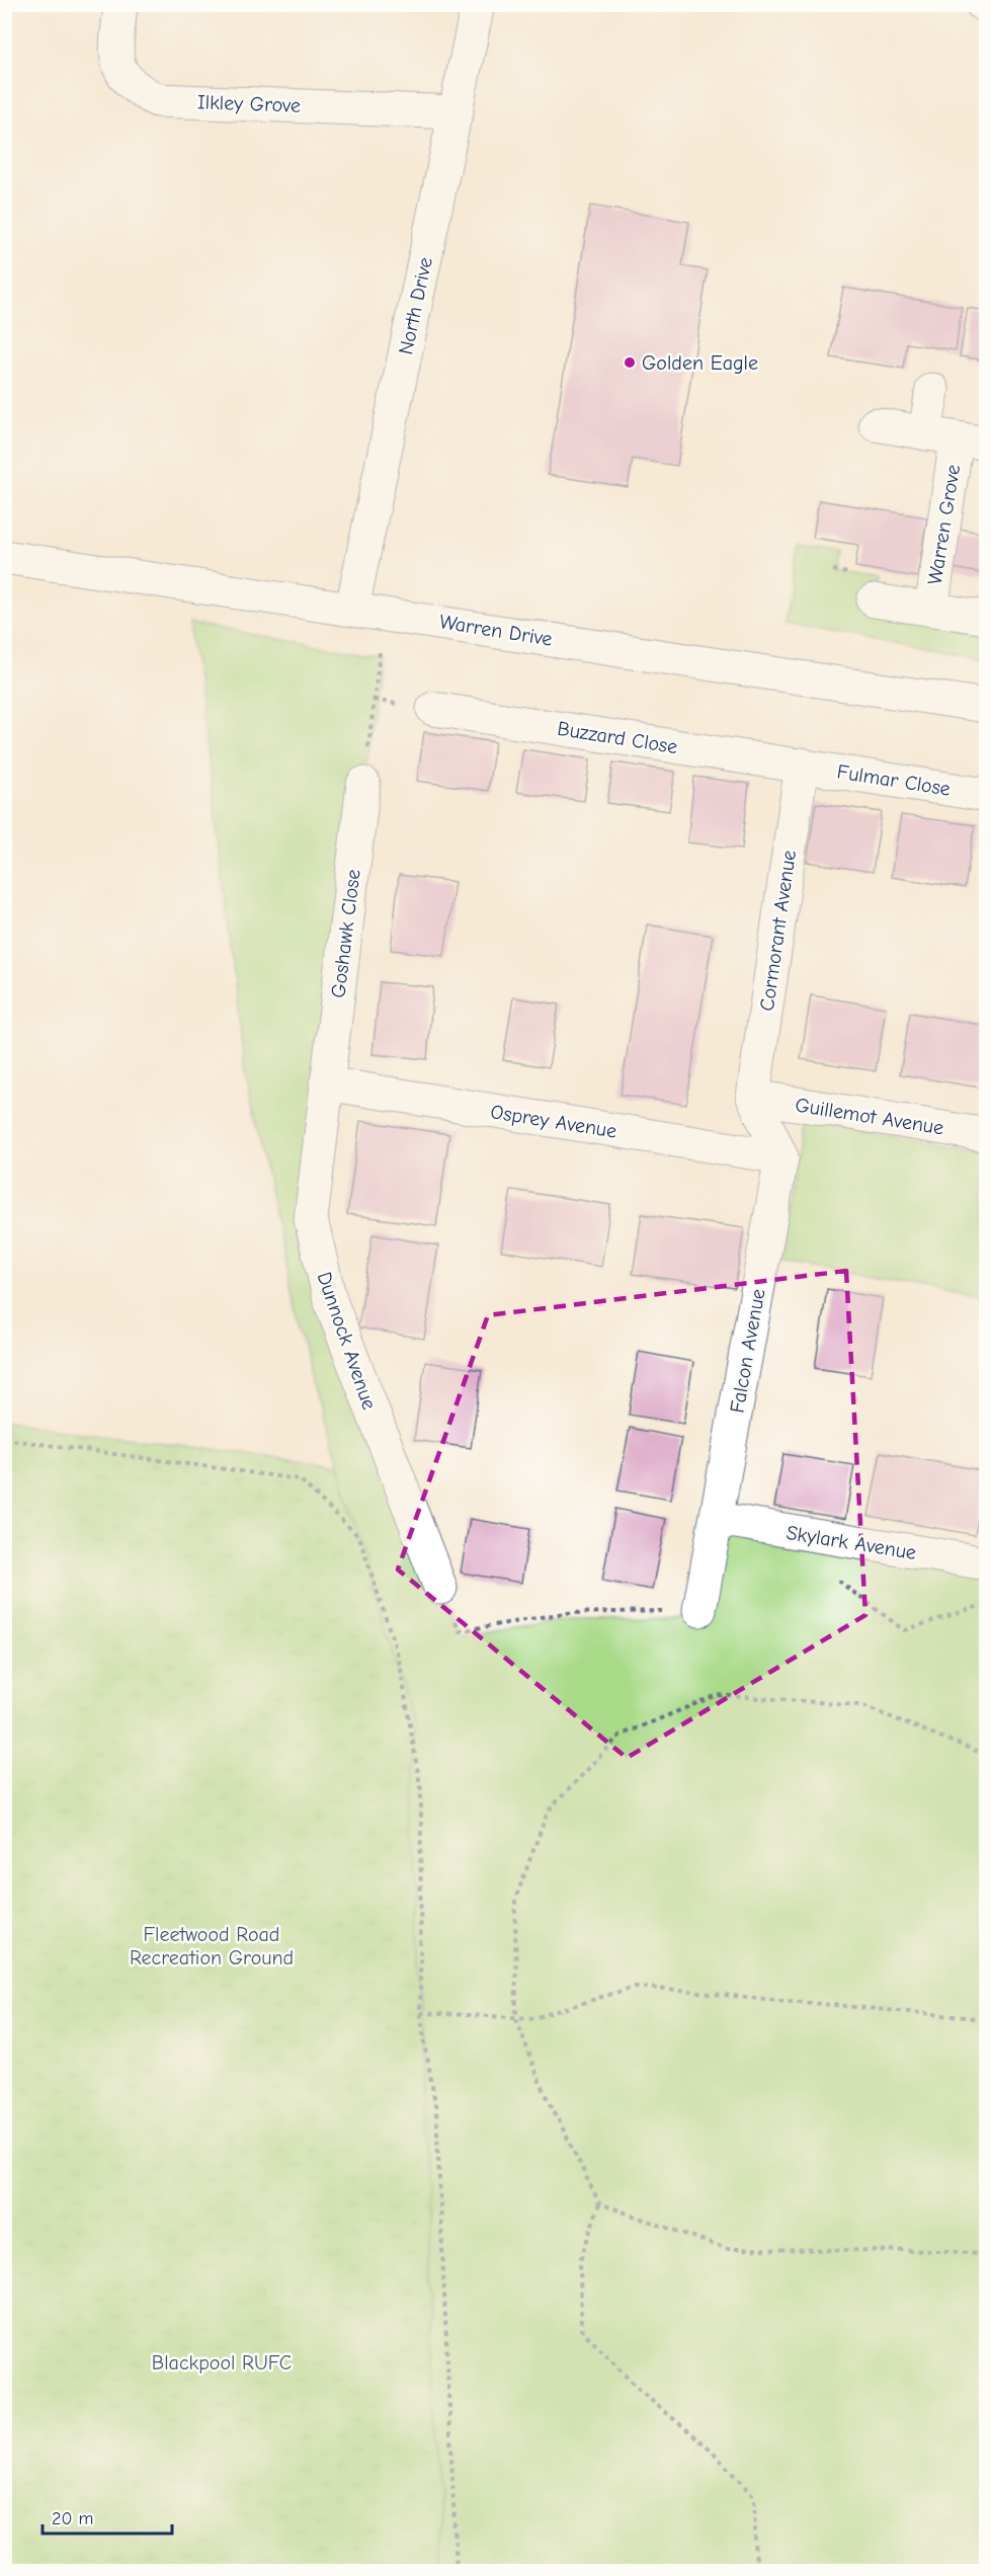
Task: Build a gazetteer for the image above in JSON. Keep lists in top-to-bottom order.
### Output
{
  "streets": {
    "street": [
      "Ilkley Grove",
      "North Drive",
      "Warren Grove",
      "Warren Drive",
      "Buzzard Close",
      "Fulmar Close",
      "Cormorant Avenue",
      "Goshawk Close",
      "Guillemot Avenue",
      "Osprey Avenue",
      "Dunnock Avenue",
      "Falcon Avenue",
      "Skylark Avenue"
    ]
  },
  "crossings": [
    ["Ilkley Grove", "North Drive"],
    ["North Drive", "Warren Drive"],
    ["Buzzard Close", "Fulmar Close"],
    ["Buzzard Close", "Cormorant Avenue"],
    ["Fulmar Close", "Cormorant Avenue"],
    ["Cormorant Avenue", "Guillemot Avenue"],
    ["Goshawk Close", "Osprey Avenue"],
    ["Goshawk Close", "Dunnock Avenue"],
    ["Osprey Avenue", "Dunnock Avenue"],
    ["Osprey Avenue", "Falcon Avenue"],
    ["Falcon Avenue", "Skylark Avenue"]
  ],
  "parks": ["Fleetwood Road Recreation Ground", "Blackpool RUFC"],
  "places": ["Golden Eagle"],
  "scale_bar": "20 m"
}
